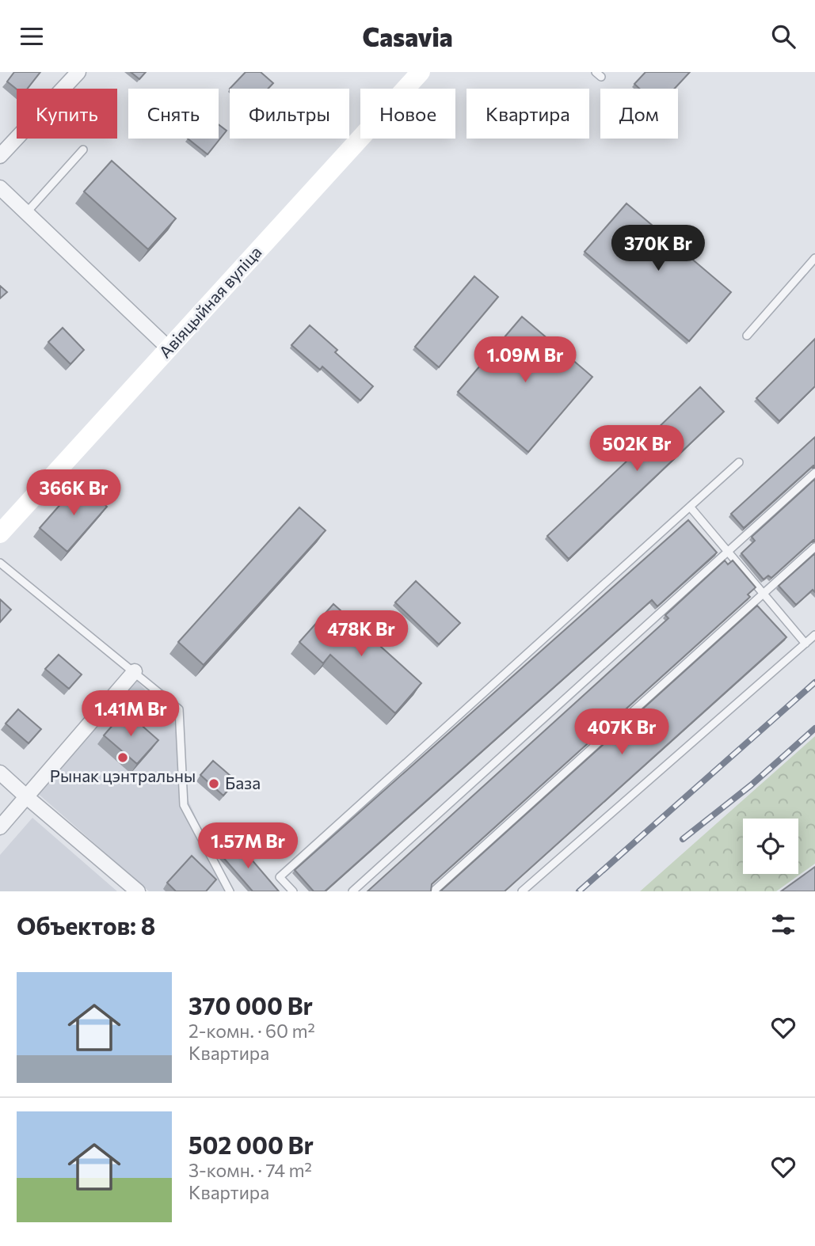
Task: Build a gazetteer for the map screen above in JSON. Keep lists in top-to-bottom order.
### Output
{
  "streets": {
    "street": ["Авіяцыйная вуліца"]
  },
  "places": ["Рынак цэнтральны", "База"],
  "page": {
    "header": "Casavia",
    "chip": [
      "Купить",
      "Снять",
      "Фильтры",
      "Новое",
      "Квартира",
      "Дом"
    ],
    "price": [
      "370K Br",
      "1.09M Br",
      "502K Br",
      "366K Br",
      "478K Br",
      "1.41M Br",
      "407K Br",
      "1.57M Br"
    ],
    "heading": "Объектов: 8",
    "list": [
      {
        "name": "370 000 Br",
        "note": "2-комн. · 60 m² · Квартира"
      },
      {
        "name": "502 000 Br",
        "note": "3-комн. · 74 m² · Квартира"
      }
    ]
  }
}
